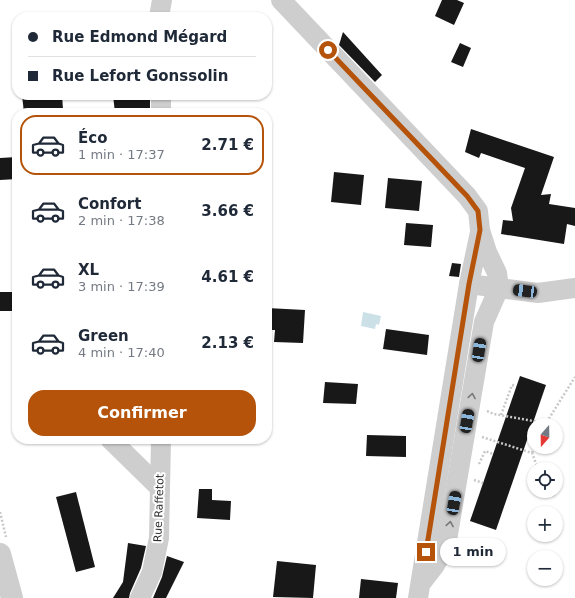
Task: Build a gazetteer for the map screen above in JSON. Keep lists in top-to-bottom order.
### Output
{
  "streets": {
    "street": ["Rue Raffetot"]
  },
  "north": "bottom",
  "page": {
    "banner": ["Rue Edmond Mégard", "Rue Lefort Gonssolin"],
    "list": [
      {
        "name": "Éco",
        "note": "1 min · 17:37",
        "value": "2.71 €"
      },
      {
        "name": "Confort",
        "note": "2 min · 17:38",
        "value": "3.66 €"
      },
      {
        "name": "XL",
        "note": "3 min · 17:39",
        "value": "4.61 €"
      },
      {
        "name": "Green",
        "note": "4 min · 17:40",
        "value": "2.13 €"
      }
    ],
    "buttons": "Confirmer",
    "map_buttons": ["+", "−"],
    "bubble": "1 min"
  }
}
